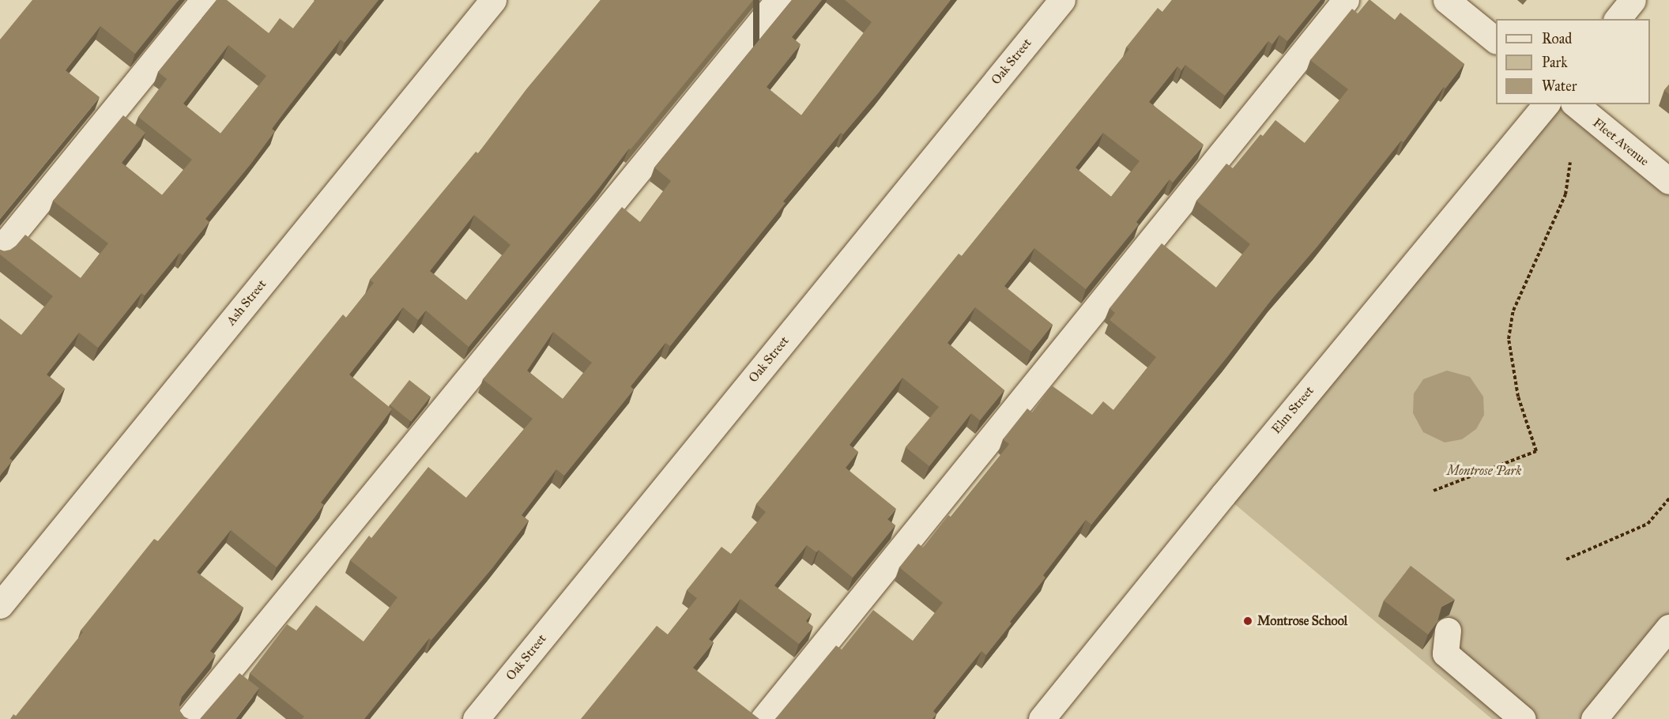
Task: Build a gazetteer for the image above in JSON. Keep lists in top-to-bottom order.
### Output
{
  "streets": {
    "street": [
      "Oak Street",
      "Fleet Avenue",
      "Ash Street",
      "Elm Street"
    ]
  },
  "parks": ["Montrose Park"],
  "places": ["Montrose School"],
  "legend": ["Road", "Park", "Water"]
}
